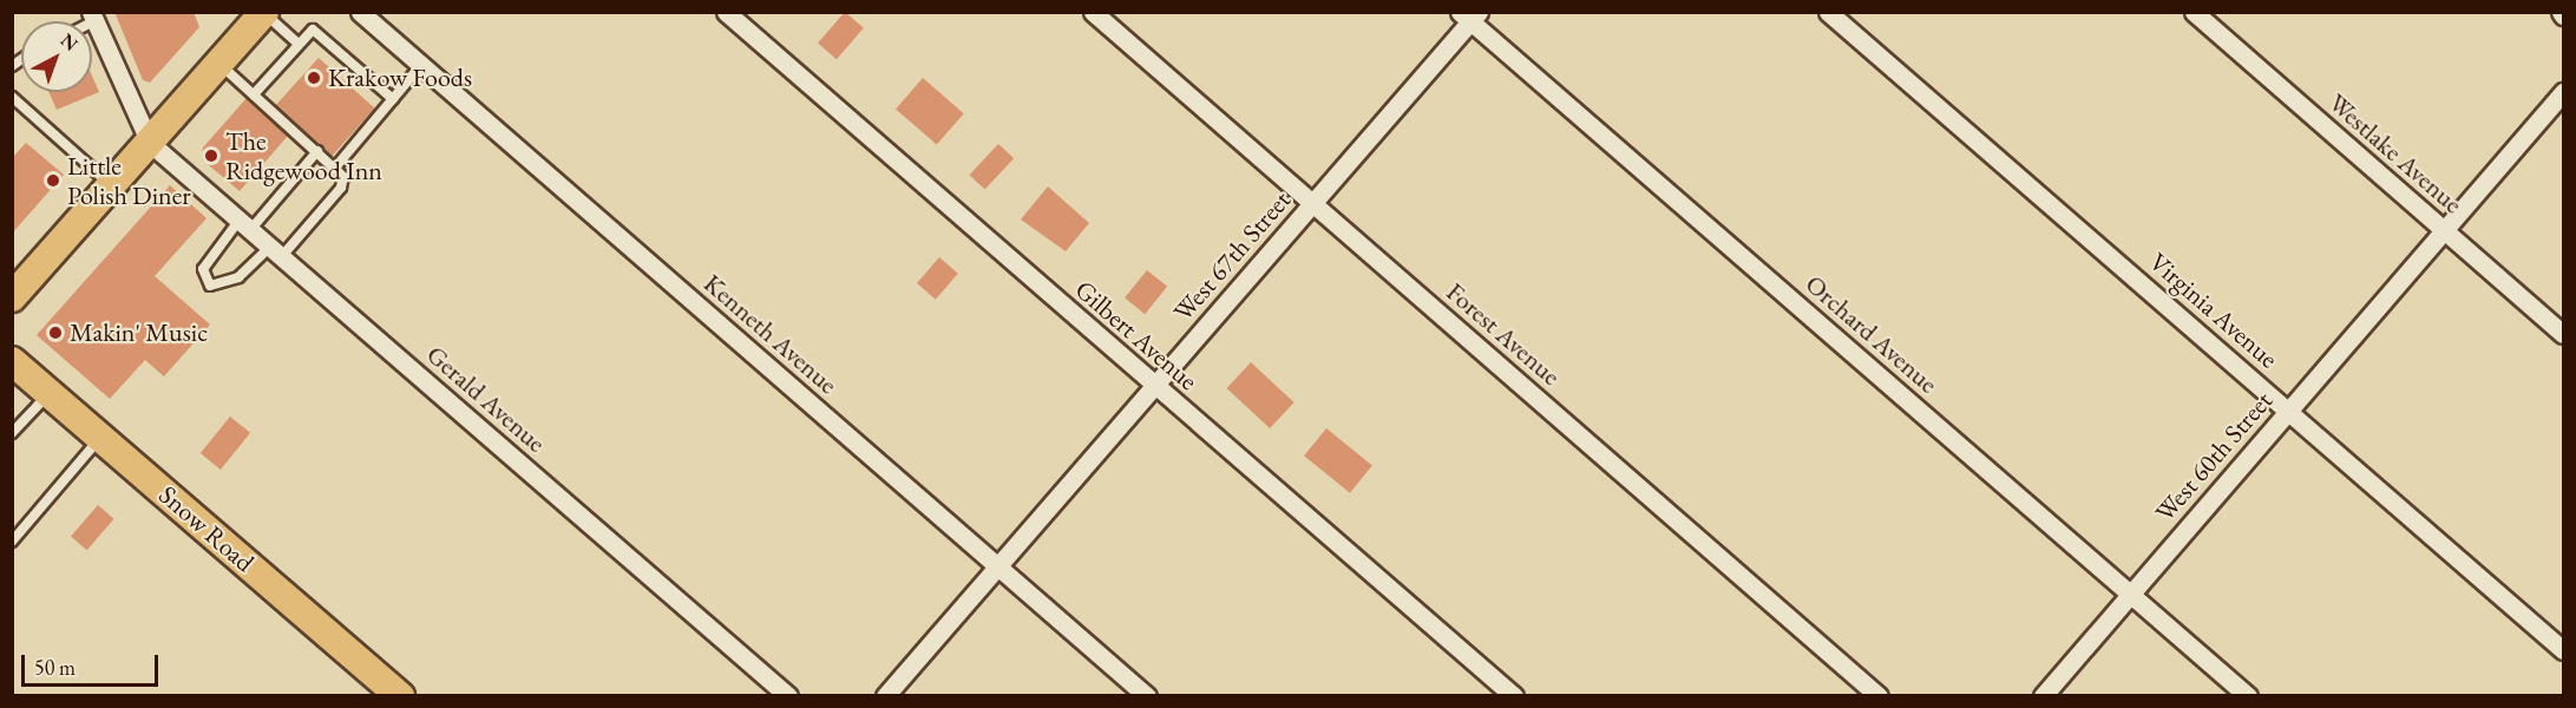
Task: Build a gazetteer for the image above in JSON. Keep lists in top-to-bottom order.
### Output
{
  "streets": {
    "main road": ["Snow Road"],
    "street": [
      "Westlake Avenue",
      "West 67th Street",
      "Virginia Avenue",
      "Kenneth Avenue",
      "Forest Avenue",
      "Orchard Avenue",
      "Gilbert Avenue",
      "Gerald Avenue",
      "West 60th Street"
    ]
  },
  "crossings": [
    ["Westlake Avenue", "West 60th Street"],
    ["West 67th Street", "Kenneth Avenue"],
    ["West 67th Street", "Forest Avenue"],
    ["West 67th Street", "Orchard Avenue"],
    ["West 67th Street", "Gilbert Avenue"],
    ["Virginia Avenue", "West 60th Street"],
    ["Orchard Avenue", "West 60th Street"]
  ],
  "places": [
    "Krakow Foods",
    "The Ridgewood Inn",
    "Little Polish Diner",
    "Makin' Music"
  ],
  "scale_bar": "50 m",
  "north": "top right"
}
